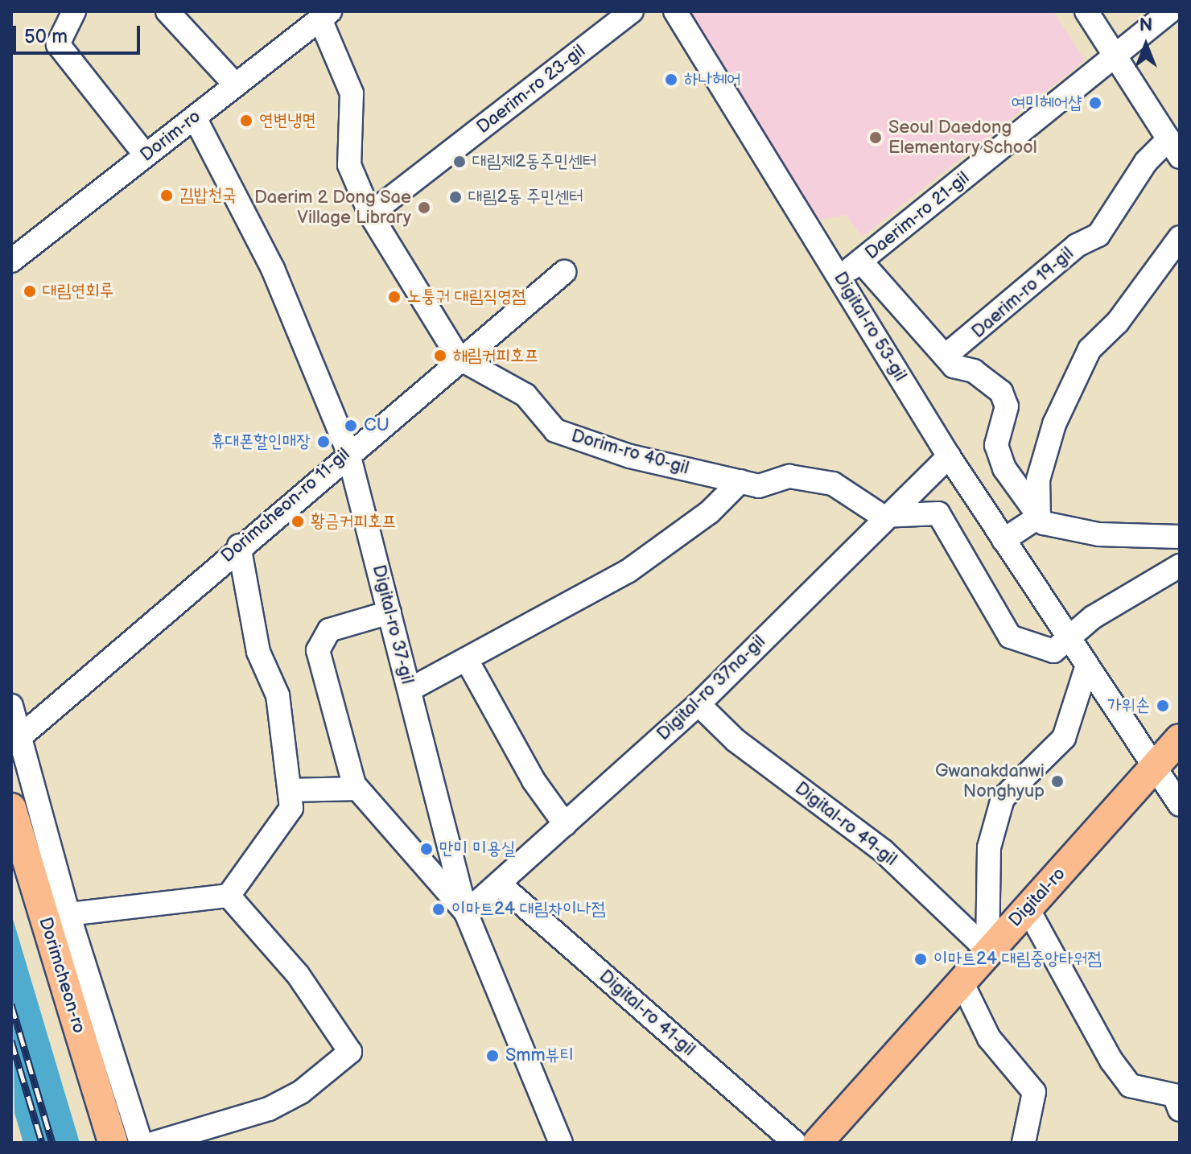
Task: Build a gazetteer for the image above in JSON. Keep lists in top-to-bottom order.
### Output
{
  "streets": {
    "main road": ["Digital-ro", "Dorimcheon-ro"],
    "street": [
      "Daerim-ro 23-gil",
      "Dorim-ro",
      "Daerim-ro 21-gil",
      "Daerim-ro 19-gil",
      "Digital-ro 53-gil",
      "Dorim-ro 40-gil",
      "Dorimcheon-ro 11-gil",
      "Digital-ro 37-gil",
      "Digital-ro 37na-gil",
      "Digital-ro 49-gil",
      "Digital-ro 41-gil"
    ]
  },
  "crossings": [
    ["Daerim-ro 23-gil", "Dorim-ro 40-gil"],
    ["Dorim-ro", "Dorim-ro 40-gil"],
    ["Dorim-ro", "Digital-ro 37-gil"],
    ["Daerim-ro 21-gil", "Digital-ro 53-gil"],
    ["Digital-ro 53-gil", "Digital-ro 37na-gil"],
    ["Digital-ro 53-gil", "Digital-ro"],
    ["Dorim-ro 40-gil", "Dorimcheon-ro 11-gil"],
    ["Dorim-ro 40-gil", "Digital-ro 37na-gil"],
    ["Dorimcheon-ro 11-gil", "Digital-ro 37-gil"],
    ["Digital-ro 37-gil", "Digital-ro 37na-gil"],
    ["Digital-ro 37na-gil", "Digital-ro 49-gil"],
    ["Digital-ro 37na-gil", "Digital-ro 41-gil"],
    ["Digital-ro 49-gil", "Digital-ro"]
  ],
  "places": [
    "하나헤어",
    "여미헤어샵",
    "연변냉면",
    "Seoul Daedong Elementary School",
    "대림제2동주민센터",
    "김밥천국",
    "대림2동 주민센터",
    "Daerim 2 Dong Sae Village Library",
    "대림연회루",
    "노퉁궈 대림직영점",
    "해림커피호프",
    "CU",
    "휴대폰할인매장",
    "황금커피호프",
    "가위손",
    "Gwanakdanwi Nonghyup",
    "만미 미용실",
    "이마트24 대림차이나점",
    "이마트24 대림중앙타워점",
    "Smm뷰티"
  ],
  "scale_bar": "50 m",
  "north": "top"
}
